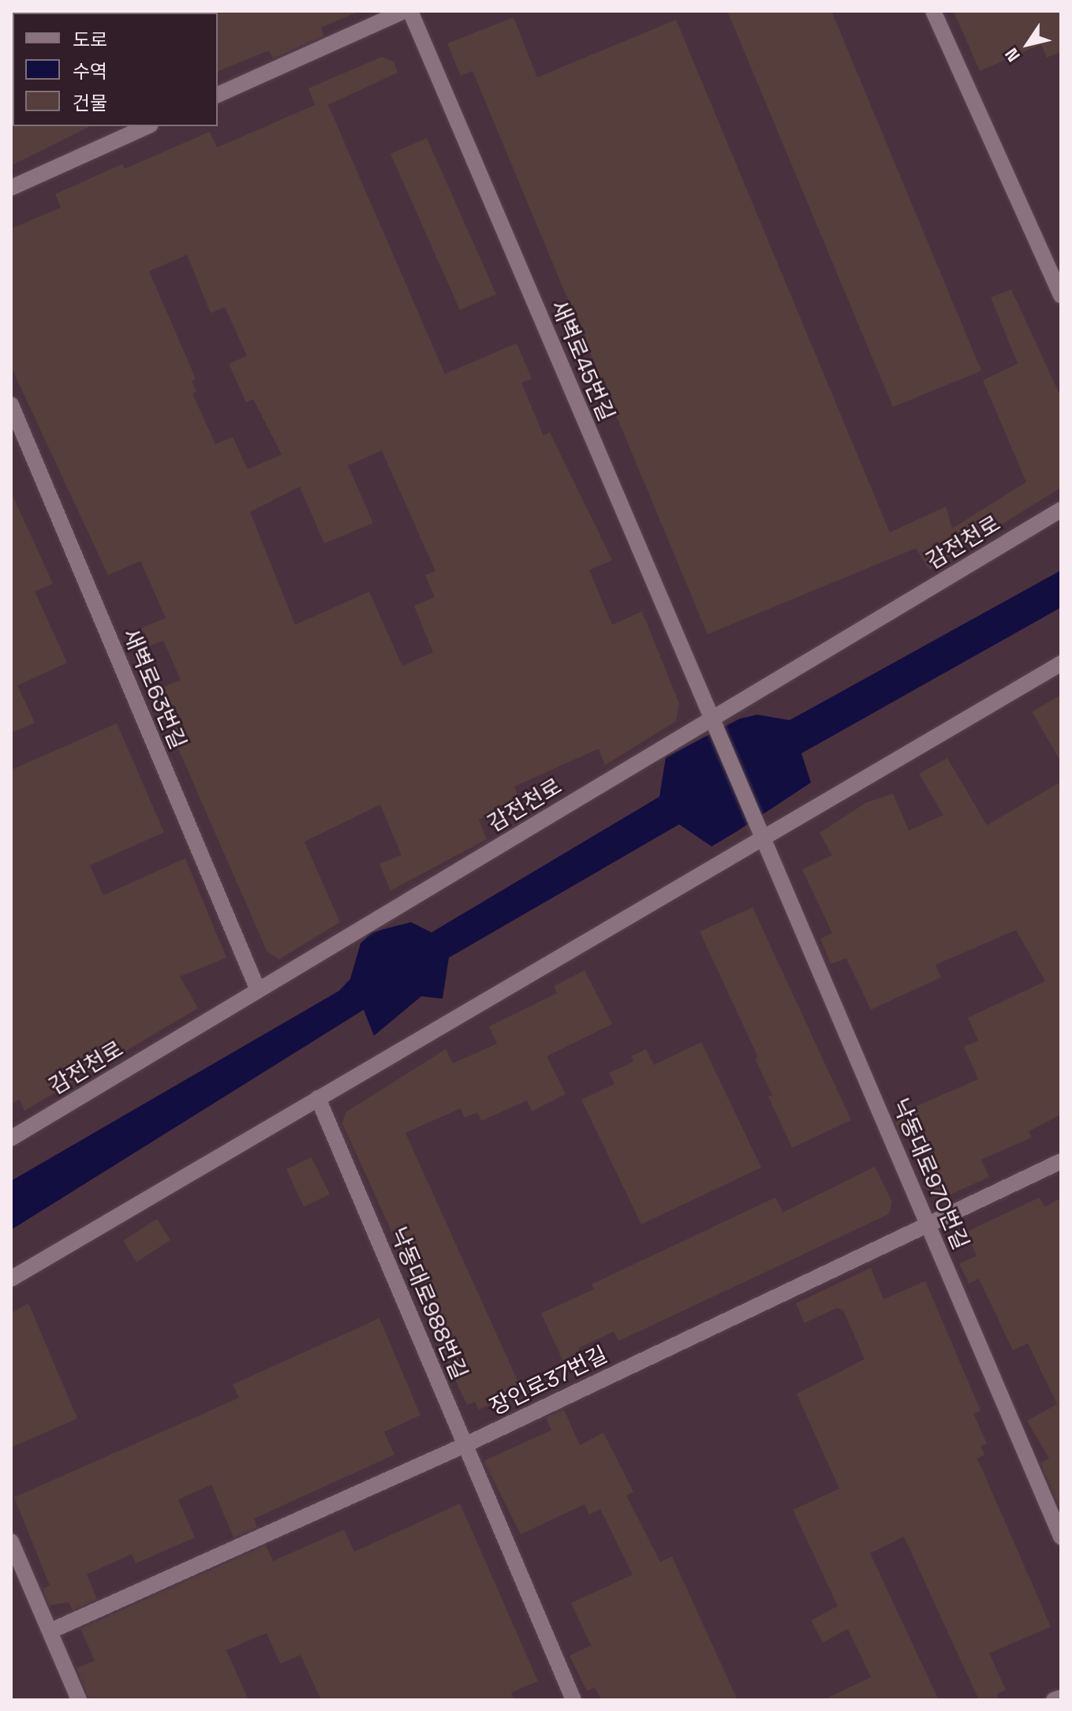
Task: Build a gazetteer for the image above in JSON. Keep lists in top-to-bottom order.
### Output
{
  "streets": {
    "street": [
      "새벽로45번길",
      "감전천로",
      "새벽로63번길",
      "낙동대로970번길",
      "낙동대로988번길",
      "장인로37번길"
    ]
  },
  "crossings": [
    ["새벽로45번길", "감전천로"],
    ["새벽로45번길", "낙동대로970번길"],
    ["감전천로", "새벽로63번길"],
    ["낙동대로970번길", "장인로37번길"],
    ["낙동대로988번길", "장인로37번길"]
  ],
  "legend": ["도로", "수역", "건물"],
  "north": "bottom left"
}
